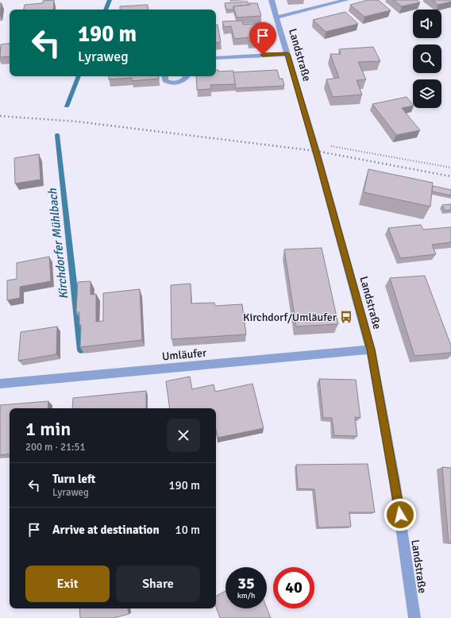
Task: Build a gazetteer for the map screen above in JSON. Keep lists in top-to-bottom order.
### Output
{
  "streets": {
    "street": ["Landstraße", "Umläufer"]
  },
  "crossings": [
    ["Landstraße", "Umläufer"]
  ],
  "water": ["Kirchdorfer Mühlbach"],
  "places": {
    "bus stop": ["Kirchdorf/Umläufer"]
  },
  "page": {
    "turn": ["190 m", "Lyraweg"],
    "heading": ["1 min", "200 m · 21:51"],
    "list": [
      {
        "name": "Turn left",
        "note": "Lyraweg",
        "value": "190 m"
      },
      {
        "name": "Arrive at destination",
        "value": "10 m"
      }
    ],
    "buttons": ["Exit", "Share"],
    "speed": "35 km/h",
    "limit": "40"
  }
}
